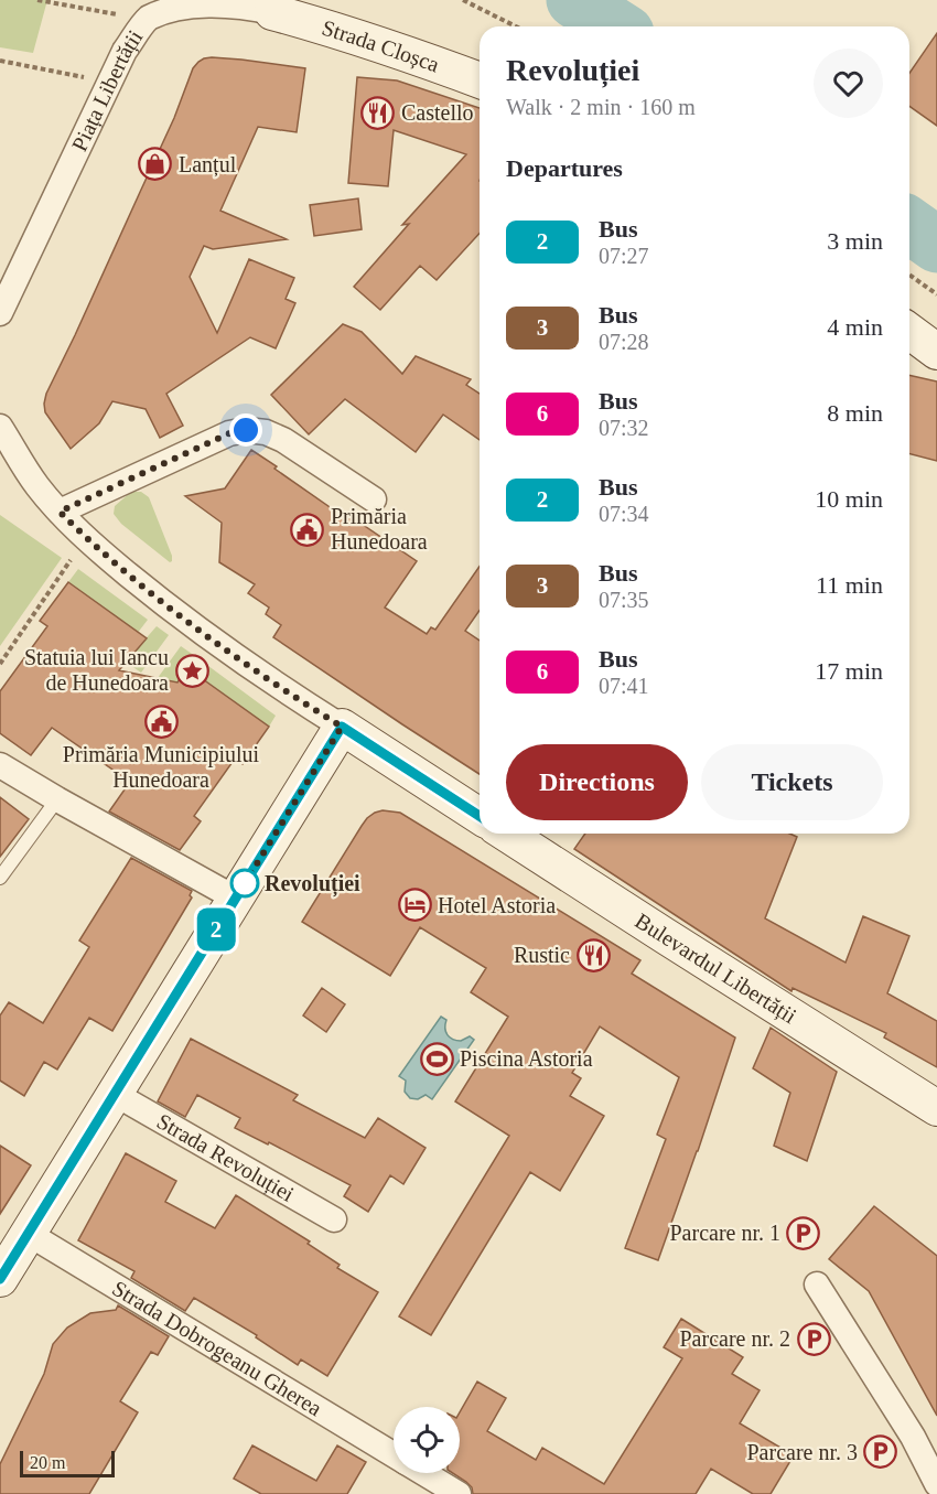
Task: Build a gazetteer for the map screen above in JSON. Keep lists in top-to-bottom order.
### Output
{
  "streets": {
    "street": [
      "Strada Cloșca",
      "Piața Libertății",
      "Bulevardul Libertății",
      "Strada Revoluției",
      "Strada Dobrogeanu Gherea"
    ]
  },
  "crossings": [
    ["Strada Cloșca", "Piața Libertății"]
  ],
  "places": {
    "restaurant": ["Castello", "Rustic"],
    "shop": ["Lanțul"],
    "public building": ["Primăria Hunedoara", "Primăria Municipiului Hunedoara"],
    "place": ["Statuia lui Iancu de Hunedoara"],
    "other": ["Revoluției"],
    "hotel": ["Hotel Astoria"],
    "sports": ["Piscina Astoria"],
    "parking": ["Parcare nr. 1", "Parcare nr. 2", "Parcare nr. 3"]
  },
  "lines": ["bus line 2"],
  "scale_bar": "20 m",
  "page": {
    "on_map": "2",
    "heading": [
      ["Revoluției", "Walk · 2 min · 160 m"],
      "Departures"
    ],
    "list": [
      {
        "mark": "2",
        "name": "Bus",
        "note": "07:27",
        "value": "3 min"
      },
      {
        "mark": "3",
        "name": "Bus",
        "note": "07:28",
        "value": "4 min"
      },
      {
        "mark": "6",
        "name": "Bus",
        "note": "07:32",
        "value": "8 min"
      },
      {
        "mark": "2",
        "name": "Bus",
        "note": "07:34",
        "value": "10 min"
      },
      {
        "mark": "3",
        "name": "Bus",
        "note": "07:35",
        "value": "11 min"
      },
      {
        "mark": "6",
        "name": "Bus",
        "note": "07:41",
        "value": "17 min"
      }
    ],
    "buttons": ["Directions", "Tickets"],
    "scale": "20 m"
  }
}
